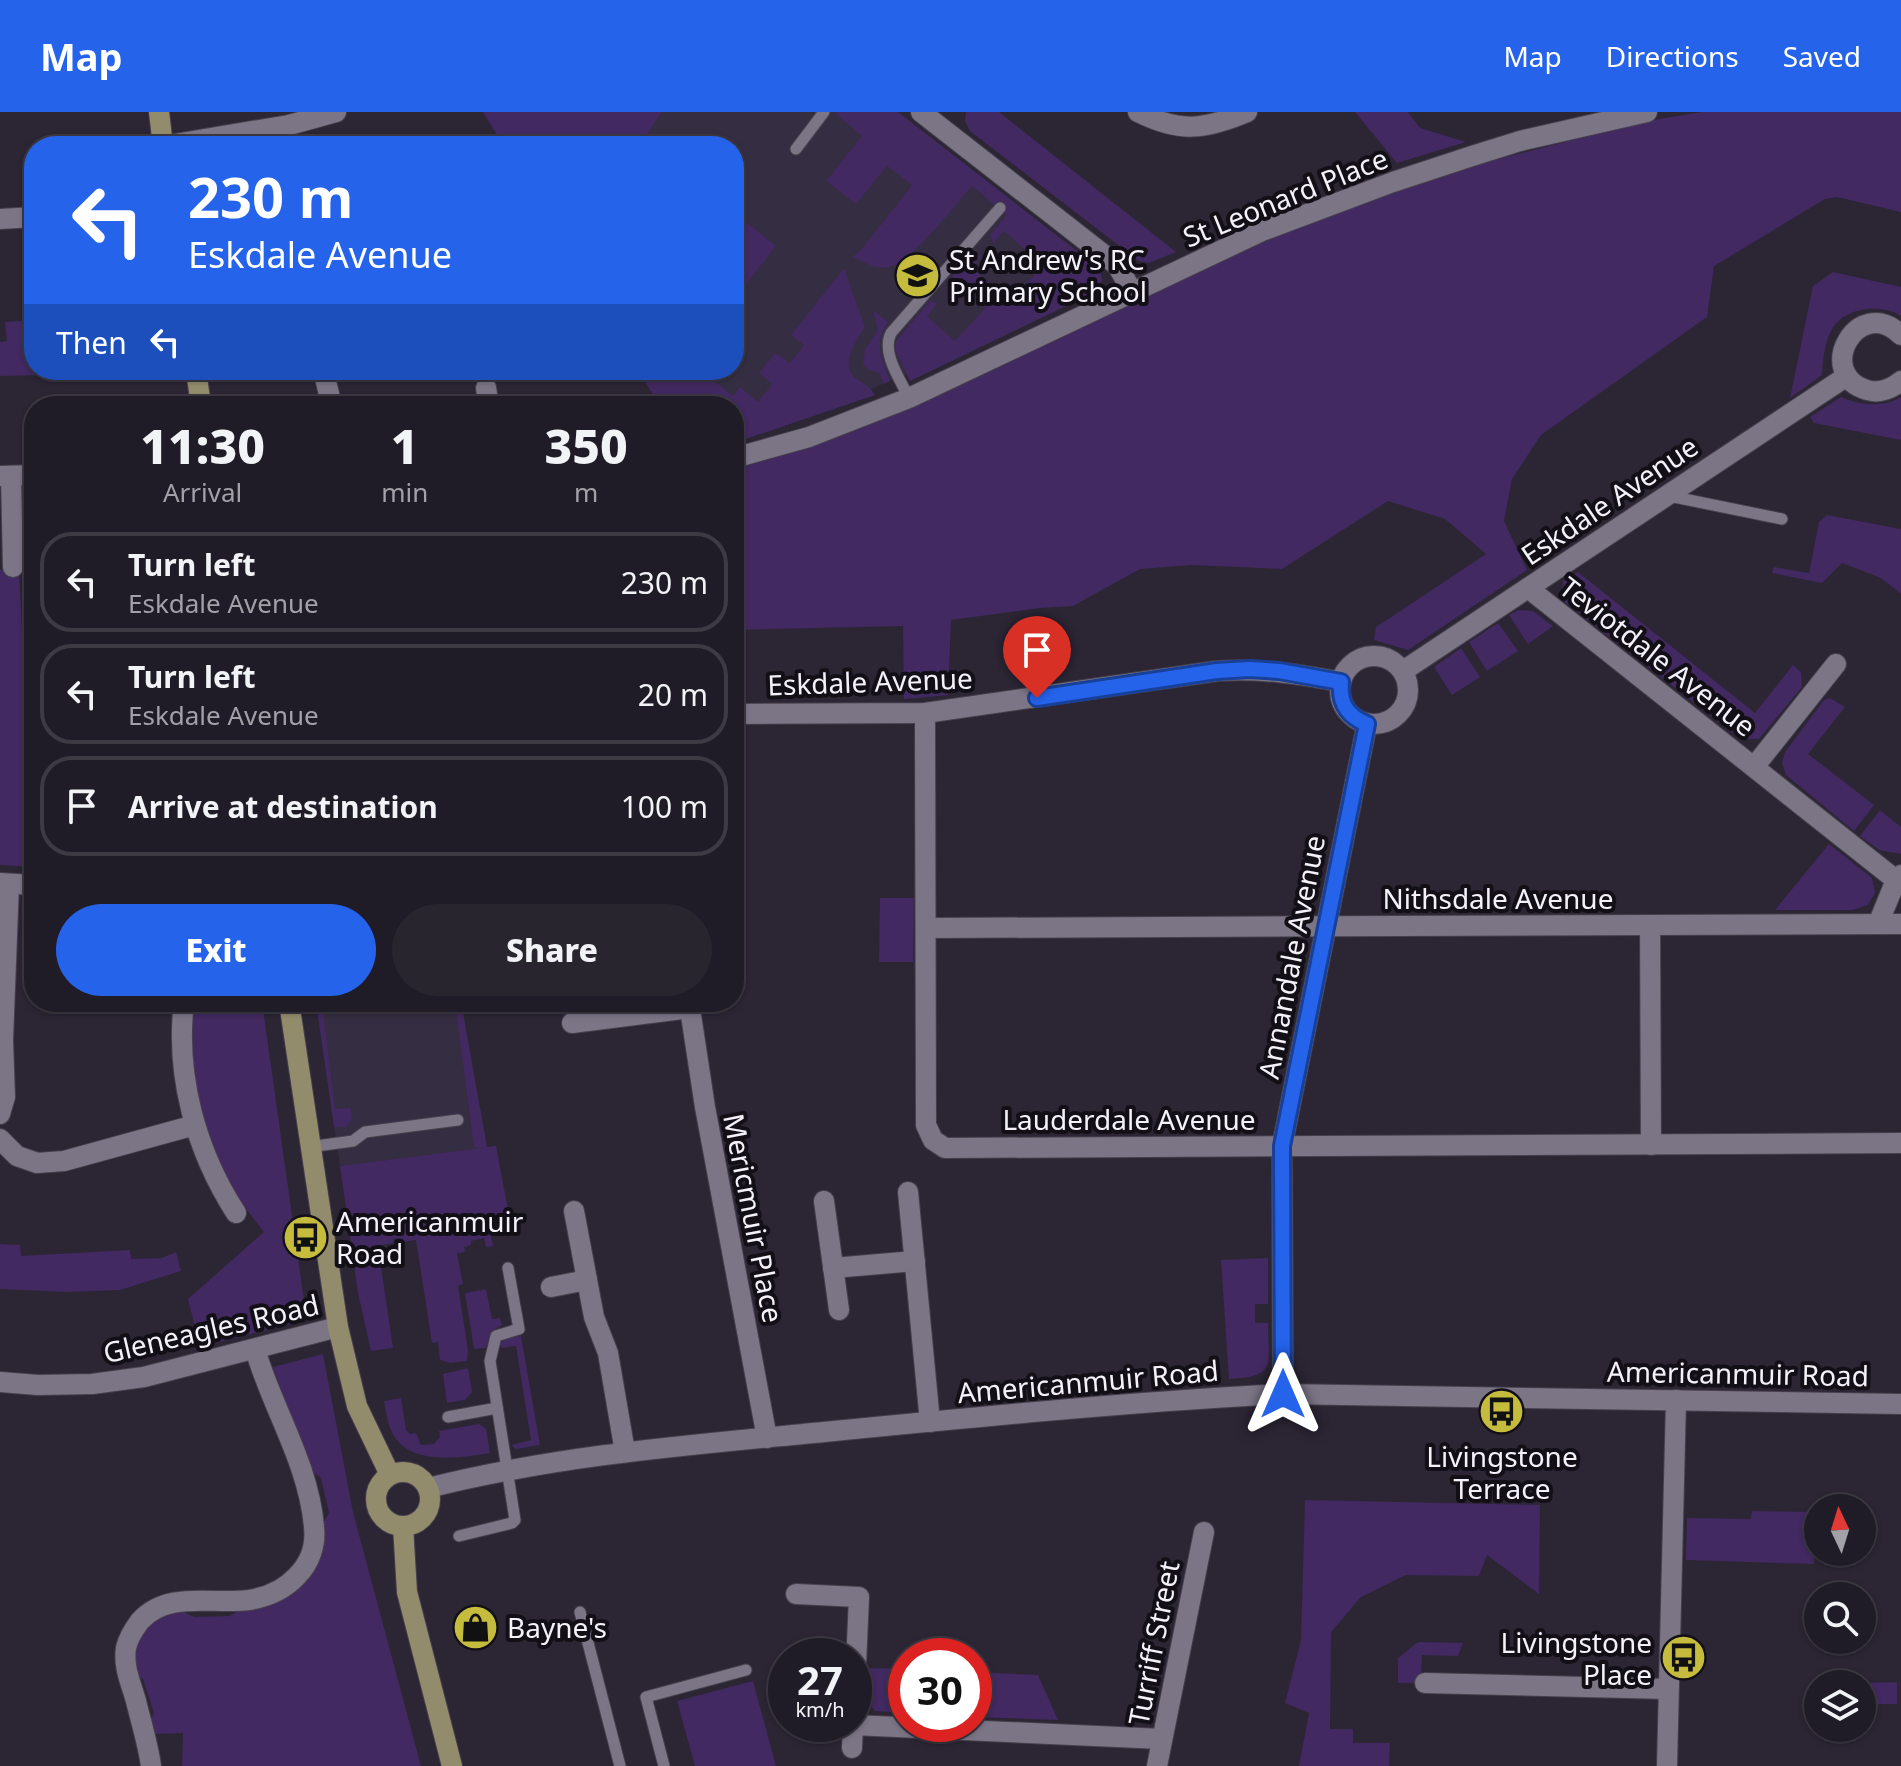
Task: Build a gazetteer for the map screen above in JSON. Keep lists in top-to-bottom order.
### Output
{
  "streets": {
    "street": [
      "St Leonard Place",
      "Eskdale Avenue",
      "Teviotdale Avenue",
      "Nithsdale Avenue",
      "Annandale Avenue",
      "Lauderdale Avenue",
      "Mericmuir Place",
      "Gleneagles Road",
      "Americanmuir Road",
      "Turriff Street"
    ]
  },
  "crossings": [
    ["Eskdale Avenue", "Teviotdale Avenue"],
    ["Eskdale Avenue", "Annandale Avenue"],
    ["Eskdale Avenue", "Lauderdale Avenue"],
    ["Nithsdale Avenue", "Annandale Avenue"],
    ["Nithsdale Avenue", "Lauderdale Avenue"],
    ["Annandale Avenue", "Lauderdale Avenue"],
    ["Annandale Avenue", "Americanmuir Road"],
    ["Mericmuir Place", "Americanmuir Road"]
  ],
  "places": {
    "school or university": ["St Andrew's RC Primary School"],
    "bus stop": ["Americanmuir Road", "Livingstone Terrace", "Livingstone Place"],
    "shop": ["Bayne's"]
  },
  "north": "top",
  "page": {
    "header": "Map",
    "nav": ["Map", "Directions", "Saved"],
    "turn": ["230 m", "Eskdale Avenue"],
    "then": "Then",
    "eta": [
      "11:30",
      "Arrival",
      "1",
      "min",
      "350",
      "m"
    ],
    "list": [
      {
        "name": "Turn left",
        "note": "Eskdale Avenue",
        "value": "230 m"
      },
      {
        "name": "Turn left",
        "note": "Eskdale Avenue",
        "value": "20 m"
      },
      {
        "name": "Arrive at destination",
        "value": "100 m"
      }
    ],
    "buttons": ["Exit", "Share"],
    "speed": "27 km/h",
    "limit": "30"
  }
}
